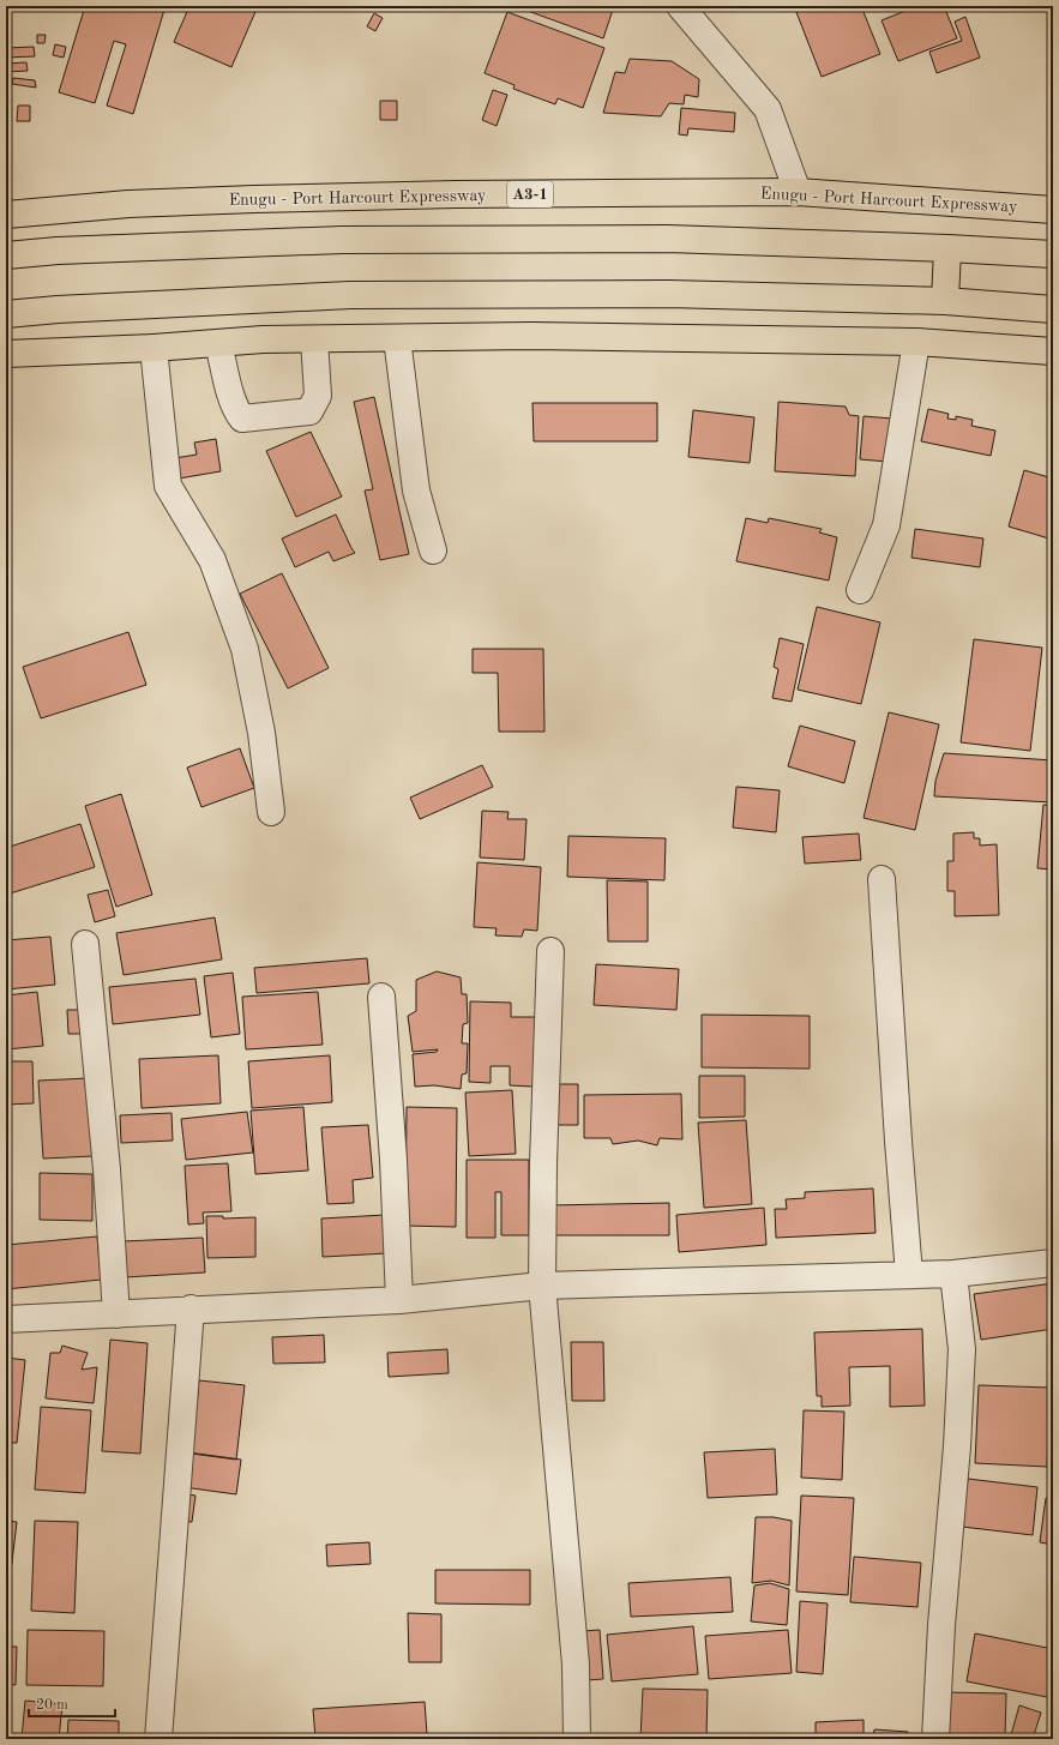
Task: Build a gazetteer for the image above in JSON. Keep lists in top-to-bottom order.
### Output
{
  "streets": {
    "main road": ["A3-1", "Enugu - Port Harcourt Expressway"]
  },
  "scale_bar": "20 m"
}
